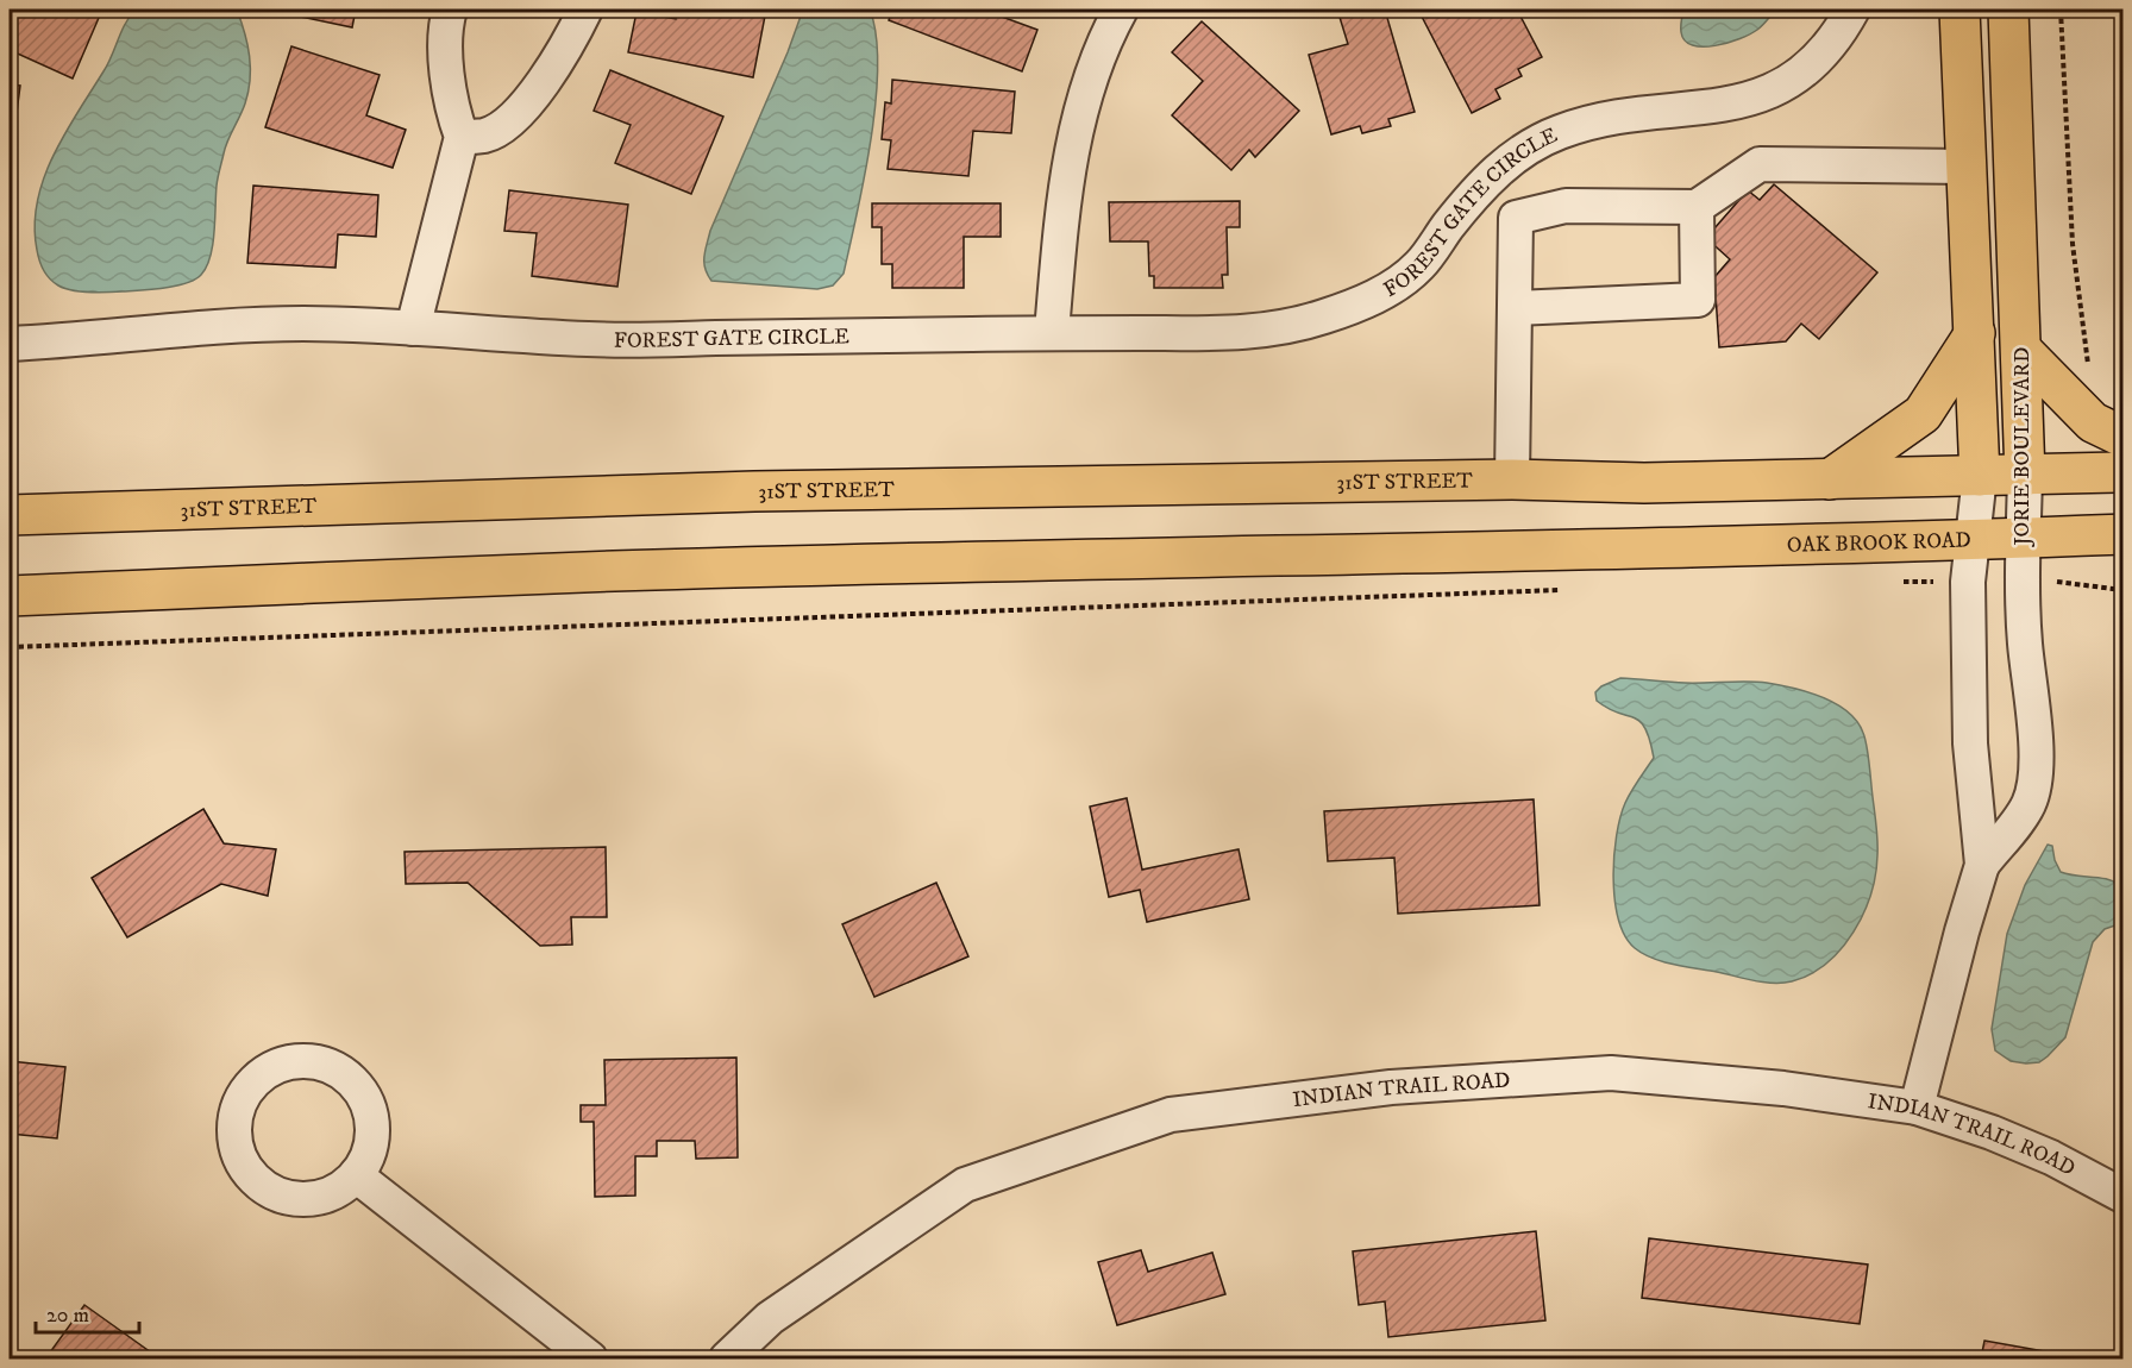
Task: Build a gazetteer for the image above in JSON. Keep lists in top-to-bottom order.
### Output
{
  "streets": {
    "main road": ["JORIE BOULEVARD", "31ST STREET", "OAK BROOK ROAD"],
    "street": ["FOREST GATE CIRCLE", "INDIAN TRAIL ROAD"]
  },
  "crossings": [
    ["JORIE BOULEVARD", "OAK BROOK ROAD"],
    ["JORIE BOULEVARD", "INDIAN TRAIL ROAD"]
  ],
  "scale_bar": "20 m"
}
